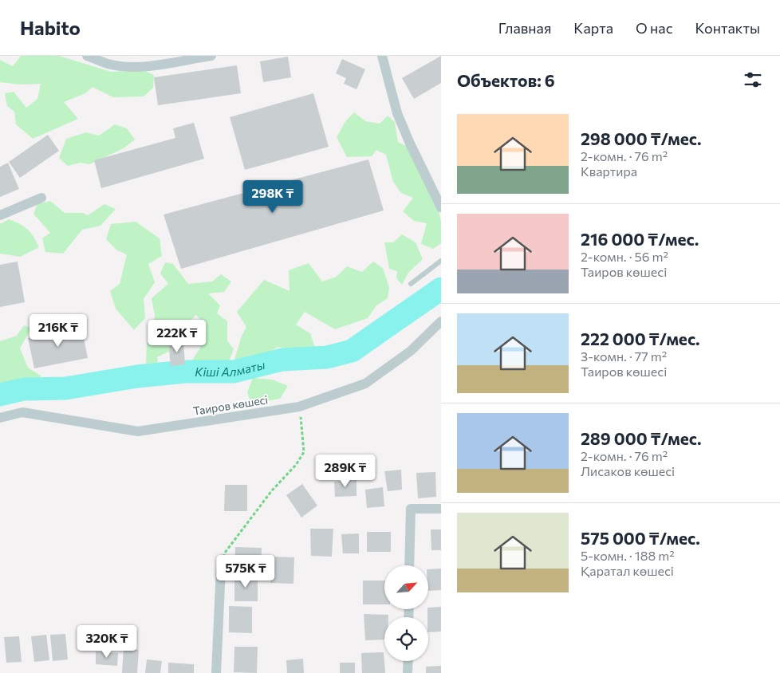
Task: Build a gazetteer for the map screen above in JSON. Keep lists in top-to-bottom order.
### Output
{
  "streets": {
    "street": ["Таиров көшесі"]
  },
  "water": ["Кіші Алматы"],
  "north": "top right",
  "page": {
    "header": "Habito",
    "nav": [
      "Главная",
      "Карта",
      "О нас",
      "Контакты"
    ],
    "heading": "Объектов: 6",
    "list": [
      {
        "name": "298 000 ₸/мес.",
        "note": "2-комн. · 76 m² · Квартира"
      },
      {
        "name": "216 000 ₸/мес.",
        "note": "2-комн. · 56 m² · Таиров көшесі"
      },
      {
        "name": "222 000 ₸/мес.",
        "note": "3-комн. · 77 m² · Таиров көшесі"
      },
      {
        "name": "289 000 ₸/мес.",
        "note": "2-комн. · 76 m² · Лисаков көшесі"
      },
      {
        "name": "575 000 ₸/мес.",
        "note": "5-комн. · 188 m² · Қаратал көшесі"
      }
    ],
    "price": [
      "298K ₸",
      "216K ₸",
      "222K ₸",
      "289K ₸",
      "575K ₸",
      "320K ₸"
    ]
  }
}
